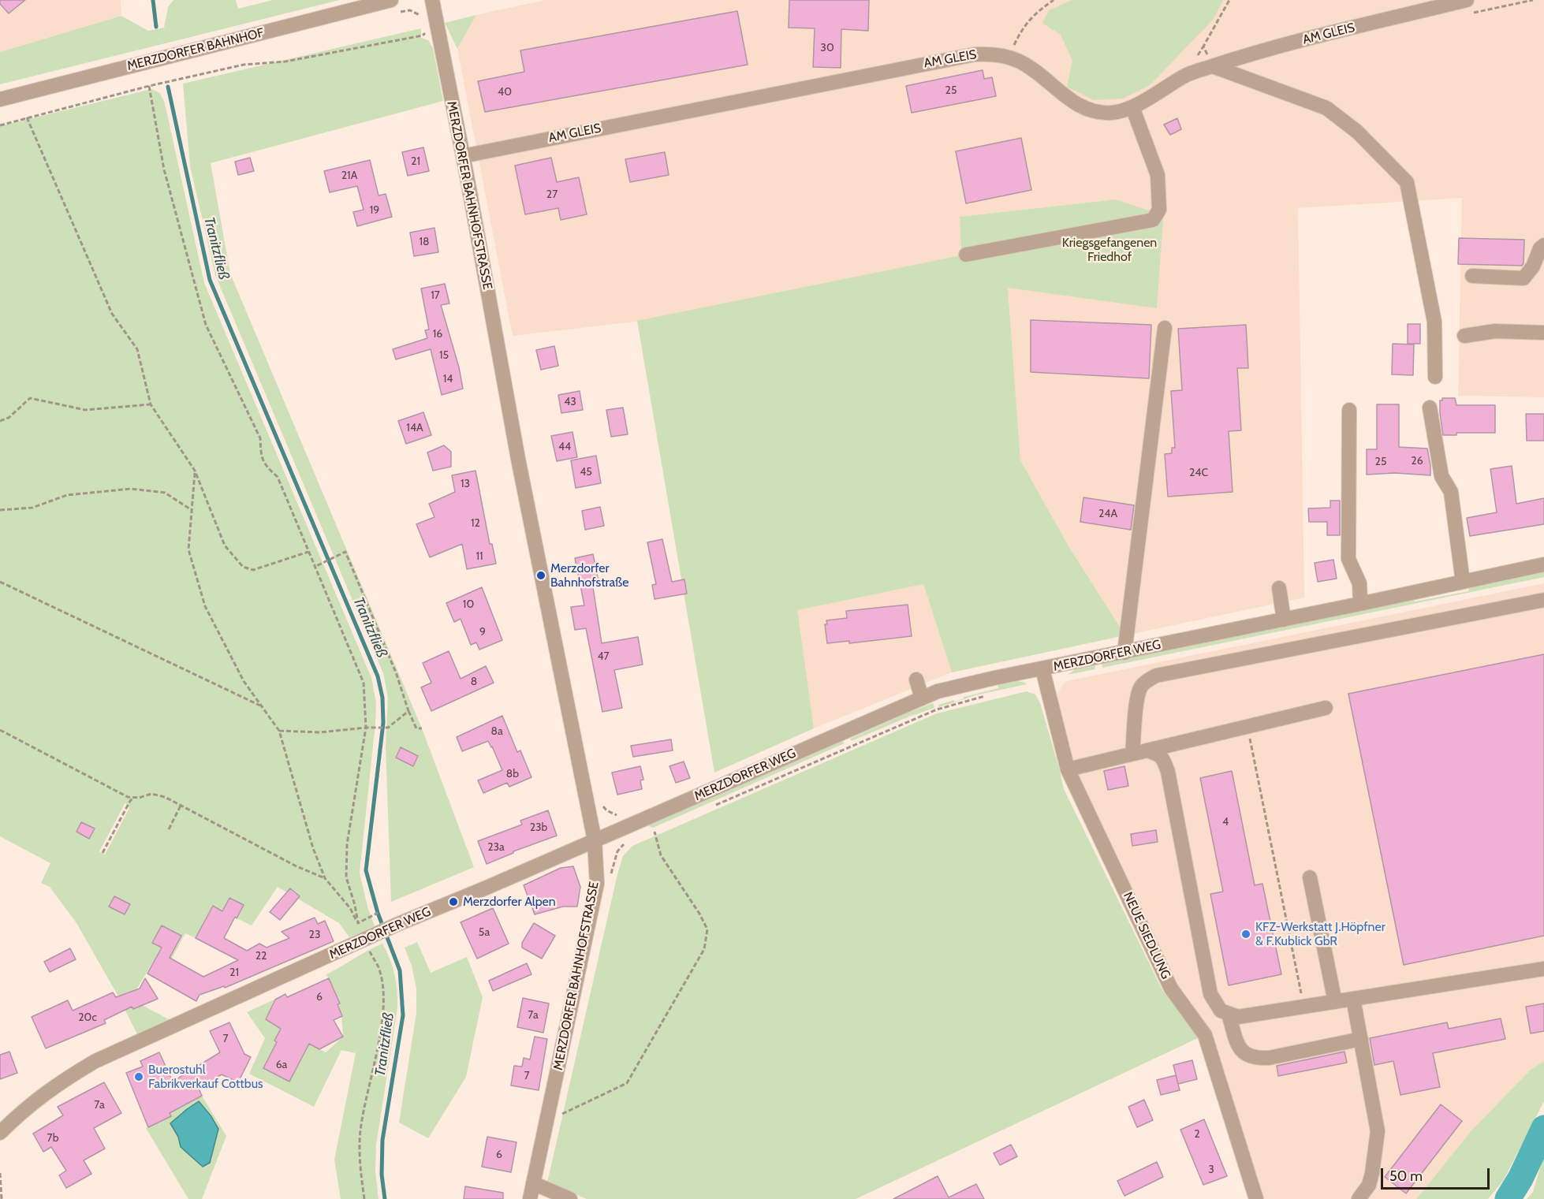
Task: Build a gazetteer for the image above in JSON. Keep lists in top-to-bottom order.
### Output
{
  "streets": {
    "street": [
      "AM GLEIS",
      "MERZDORFER BAHNHOF",
      "MERZDORFER BAHNHOFSTRASSE",
      "MERZDORFER WEG",
      "NEUE SIEDLUNG"
    ]
  },
  "crossings": [
    ["AM GLEIS", "MERZDORFER BAHNHOFSTRASSE"],
    ["MERZDORFER BAHNHOFSTRASSE", "MERZDORFER WEG"],
    ["MERZDORFER WEG", "NEUE SIEDLUNG"]
  ],
  "water": ["Tranitzfließ"],
  "parks": ["Kriegsgefangenen Friedhof"],
  "places": [
    "Merzdorfer Bahnhofstraße",
    "Merzdorfer Alpen",
    "KFZ-Werkstatt J.Höpfner & F.Kublick GbR",
    "Buerostuhl Fabrikverkauf Cottbus"
  ],
  "house_numbers": [
    "30",
    "25",
    "40",
    "21",
    "21A",
    "27",
    "19",
    "18",
    "17",
    "16",
    "15",
    "14",
    "43",
    "14A",
    "44",
    "26",
    "25",
    "45",
    "24C",
    "13",
    "24A",
    "12",
    "11",
    "10",
    "9",
    "47",
    "8",
    "8a",
    "8b",
    "4",
    "23b",
    "23a",
    "5a",
    "23",
    "22",
    "21",
    "6",
    "7a",
    "20c",
    "7",
    "6a",
    "7",
    "7a",
    "2",
    "7b",
    "6",
    "3"
  ],
  "scale_bar": "50 m"
}
